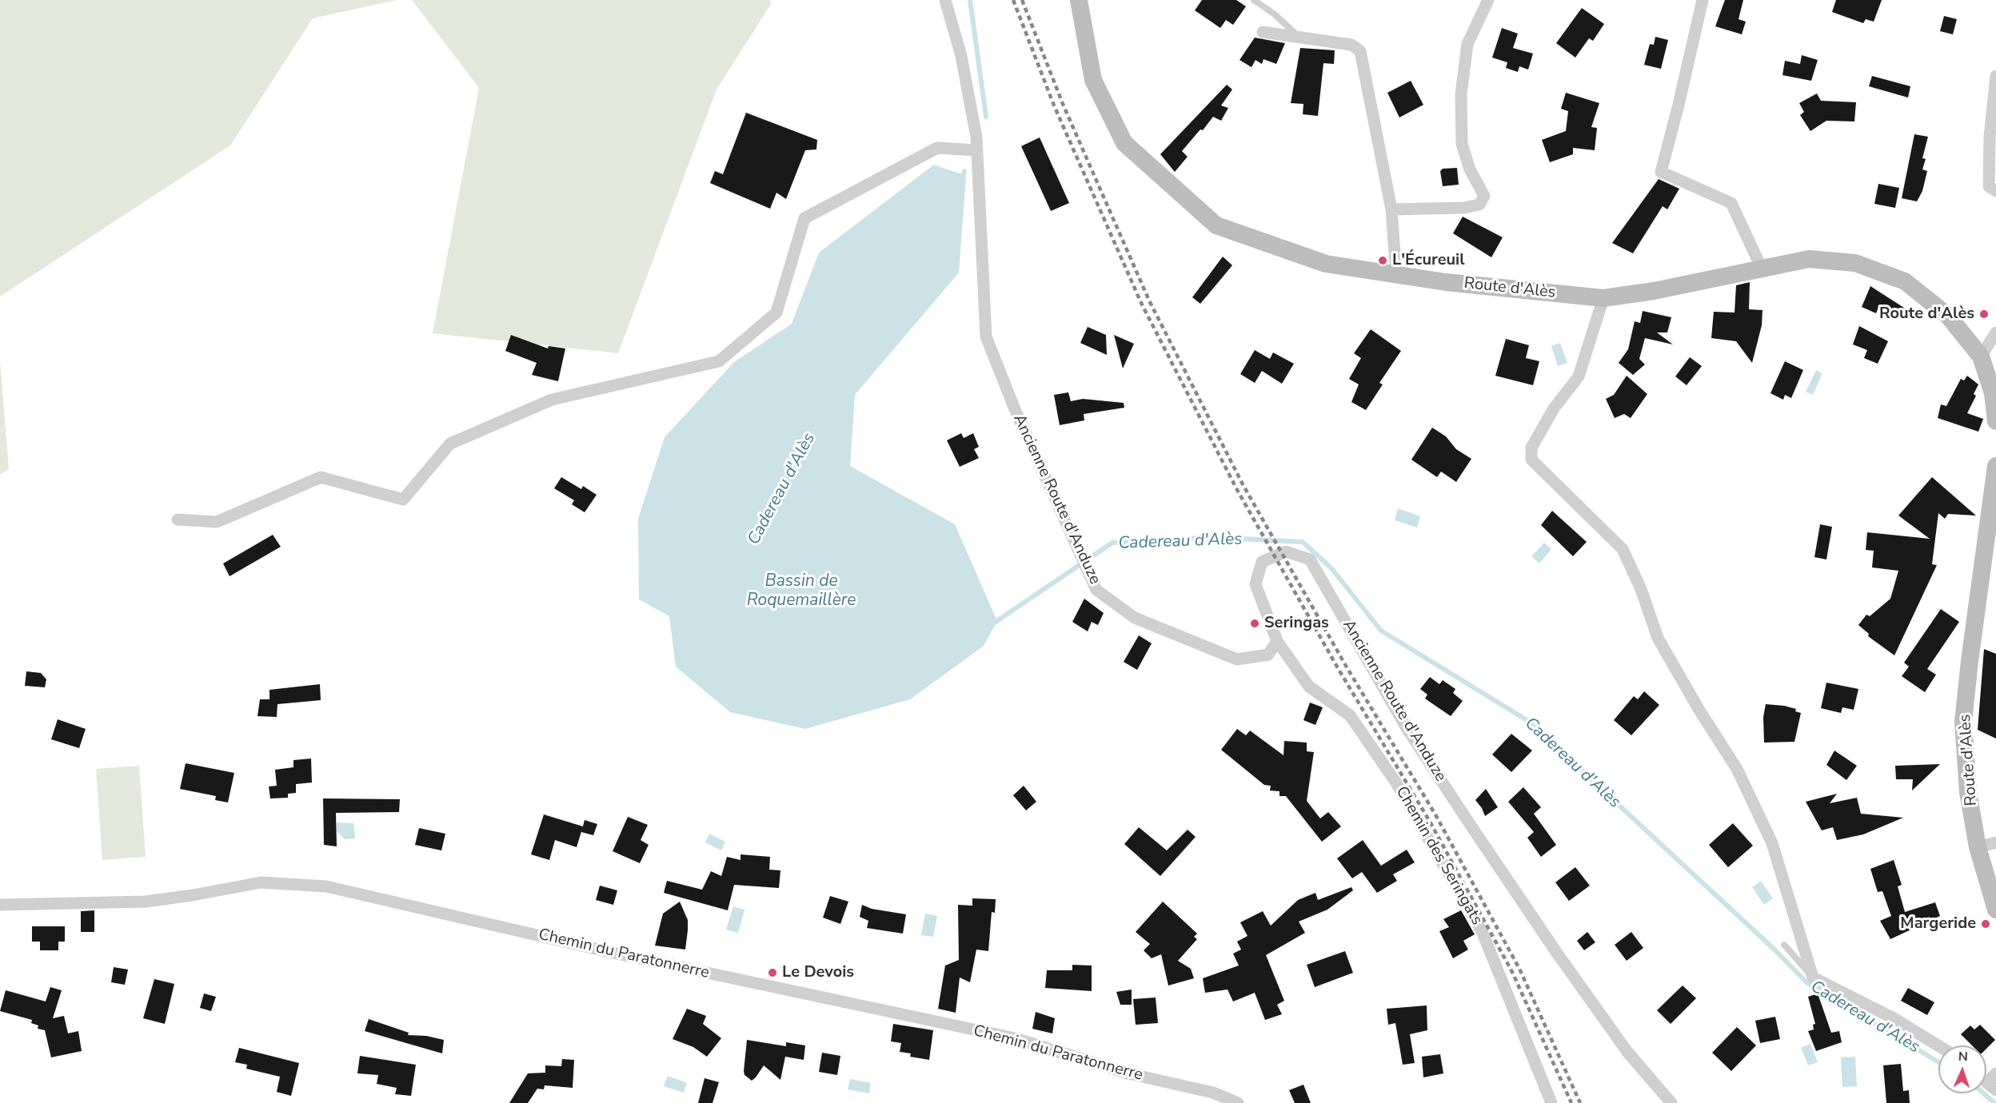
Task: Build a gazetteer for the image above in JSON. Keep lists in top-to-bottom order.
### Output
{
  "streets": {
    "main road": ["Route d'Alès"],
    "street": ["Ancienne Route d'Anduze", "Chemin des Seringats", "Chemin du Paratonnerre"]
  },
  "crossings": [
    ["Ancienne Route d'Anduze", "Chemin des Seringats"]
  ],
  "water": ["Cadereau d'Alès", "Bassin de Roquemaillère"],
  "places": [
    "L'Écureuil",
    "Route d'Alès",
    "Seringas",
    "Margeride",
    "Le Devois"
  ],
  "north": "top"
}
